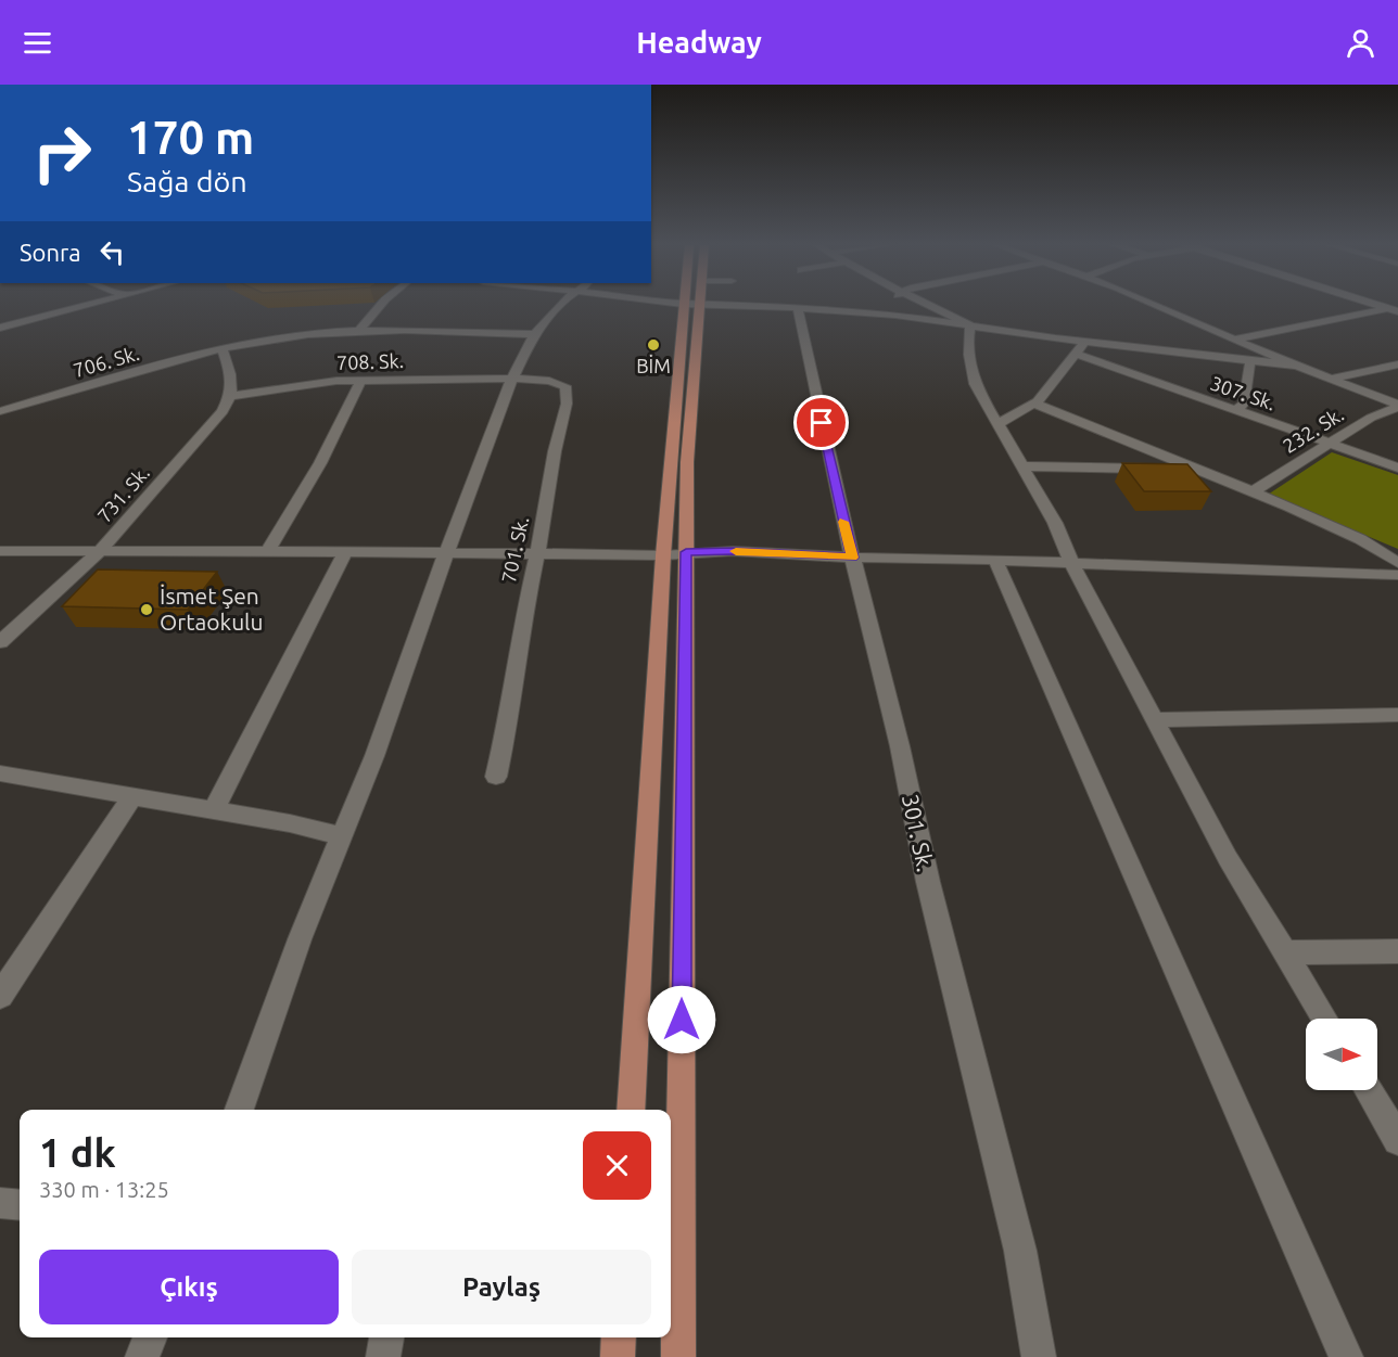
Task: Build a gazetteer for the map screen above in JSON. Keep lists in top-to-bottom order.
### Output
{
  "streets": {
    "street": [
      "706. Sk.",
      "708. Sk.",
      "307. Sk.",
      "232. Sk.",
      "731. Sk.",
      "701. Sk.",
      "301. Sk."
    ]
  },
  "crossings": [
    ["708. Sk.", "731. Sk."],
    ["708. Sk.", "701. Sk."],
    ["307. Sk.", "232. Sk."]
  ],
  "places": ["BİM", "İsmet Şen Ortaokulu"],
  "north": "right",
  "page": {
    "header": "Headway",
    "turn": ["170 m", "Sağa dön"],
    "then": "Sonra",
    "heading": ["1 dk", "330 m · 13:25"],
    "buttons": ["Çıkış", "Paylaş"]
  }
}
